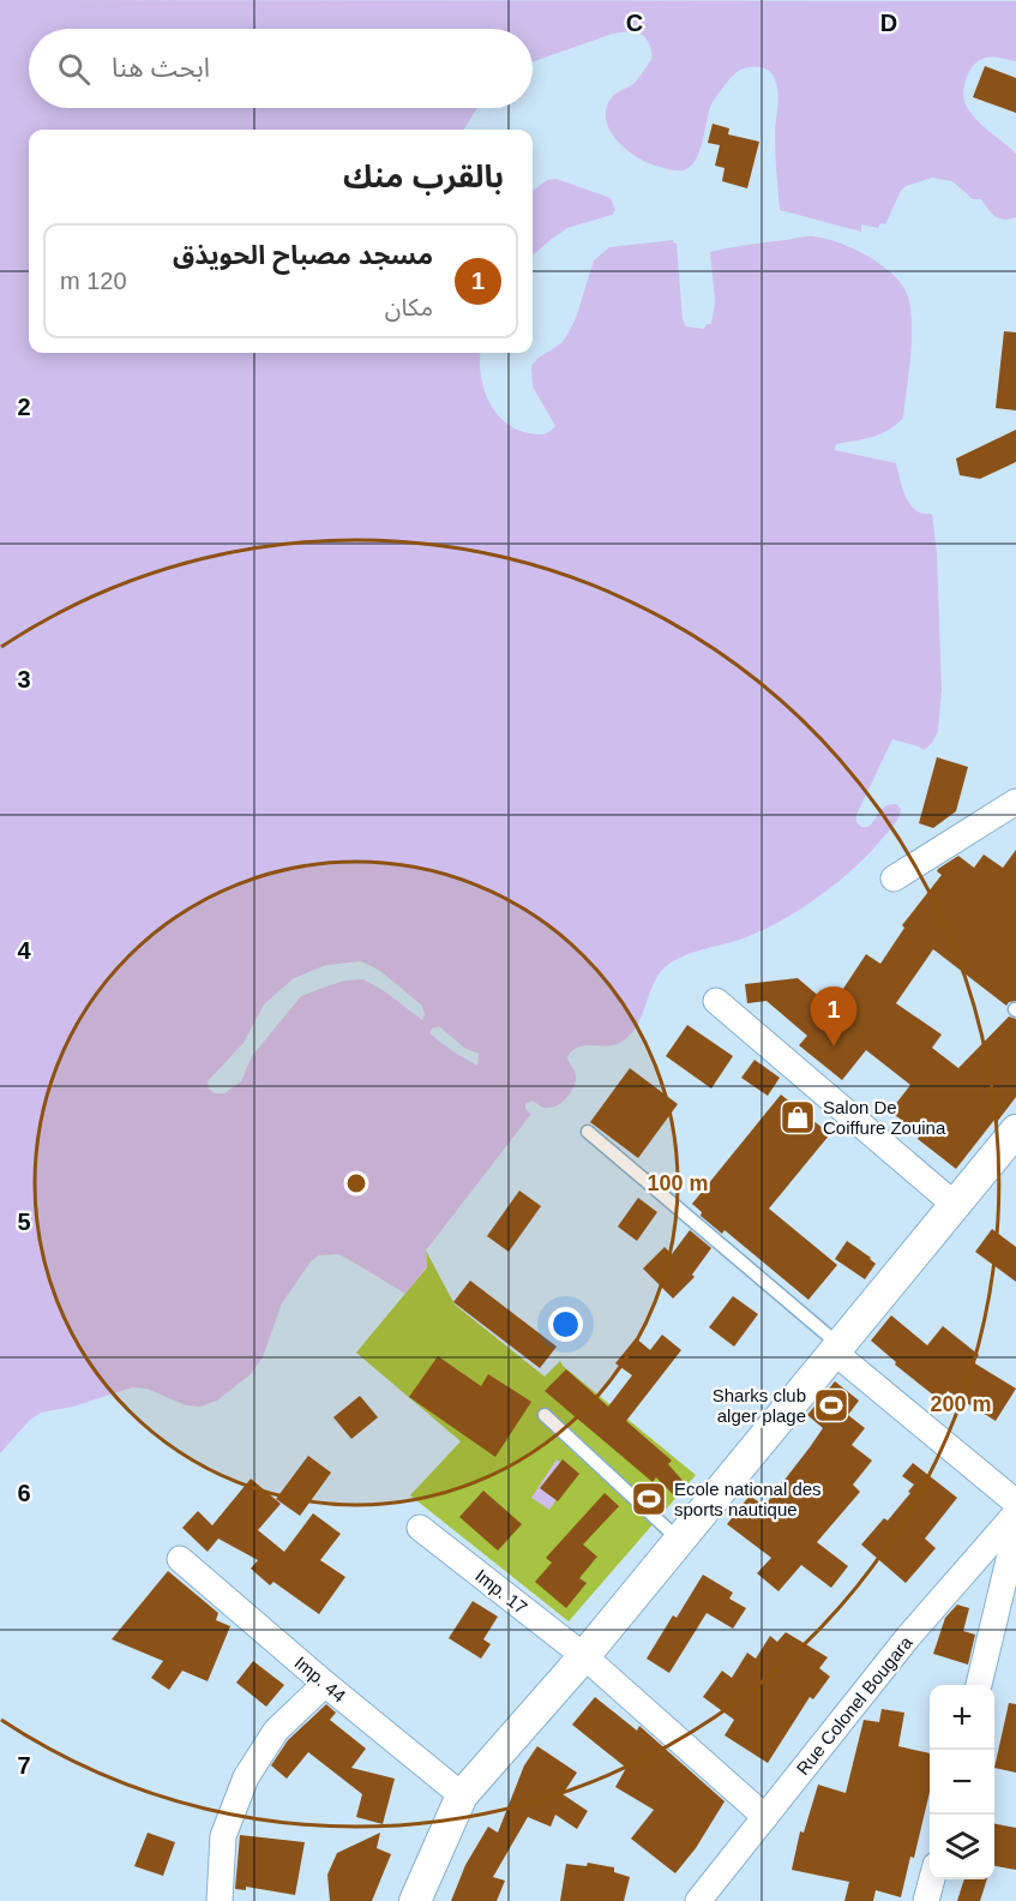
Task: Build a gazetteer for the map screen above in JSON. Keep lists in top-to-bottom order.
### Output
{
  "streets": {
    "street": ["Imp. 17", "Imp. 44", "Rue Colonel Bougara"]
  },
  "crossings": [
    ["Imp. 17", "Rue Colonel Bougara"]
  ],
  "places": {
    "shop": ["Salon De Coiffure Zouina"],
    "sports": ["Sharks club alger plage", "Ecole national des sports nautique"]
  },
  "page": {
    "search": "ابحث هنا",
    "heading": "بالقرب منك",
    "list": [
      {
        "mark": "1",
        "name": "مسجد مصباح الحويذق",
        "note": "مكان",
        "value": "120 m"
      }
    ],
    "pins": "1",
    "map_buttons": ["+", "−"]
  },
  "grid": {
    "columns": ["C", "D"],
    "rows": [
      "2",
      "3",
      "4",
      "5",
      "6",
      "7"
    ]
  },
  "rings": ["100 m", "200 m"]
}
